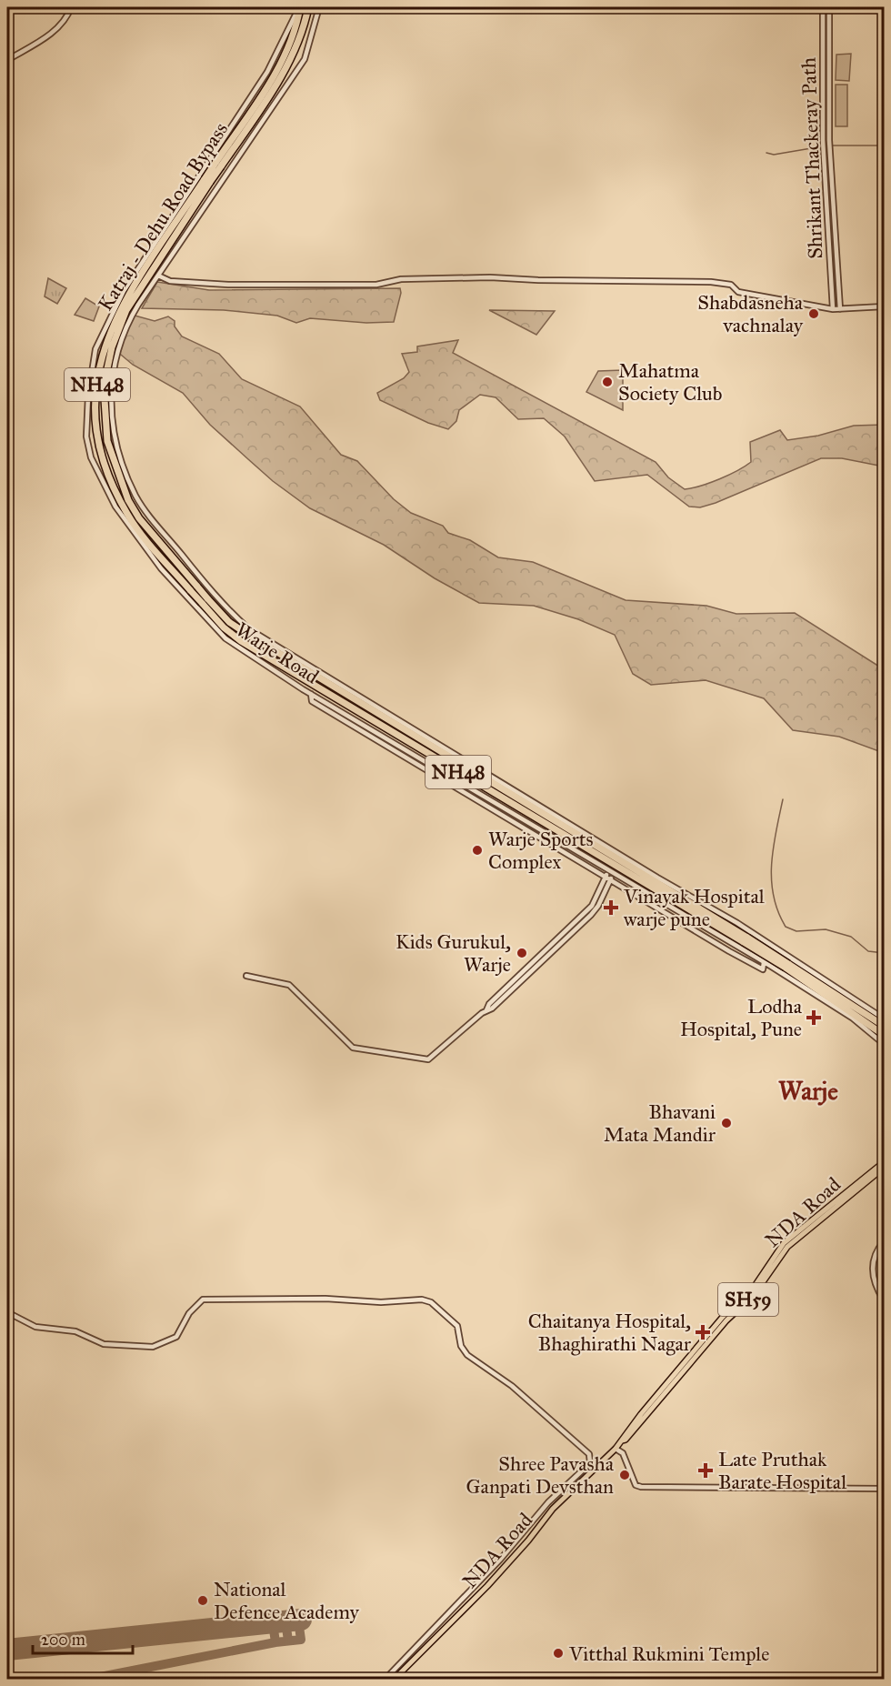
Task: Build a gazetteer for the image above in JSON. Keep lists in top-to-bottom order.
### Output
{
  "streets": {
    "highway": ["Katraj - Dehu Road Bypass", "NH48"],
    "main road": ["NDA Road", "SH59"],
    "street": ["Shrikant Thackeray Path", "Warje Road"]
  },
  "crossings": [
    ["Katraj - Dehu Road Bypass", "NH48"],
    ["Katraj - Dehu Road Bypass", "Warje Road"],
    ["NH48", "Warje Road"]
  ],
  "districts": ["Warje"],
  "places": {
    "other": [
      "Shabdasneha vachnalay",
      "Mahatma Society Club",
      "Warje Sports Complex",
      "Kids Gurukul, Warje",
      "Bhavani Mata Mandir",
      "Shree Pavasha Ganpati Devsthan",
      "National Defence Academy",
      "Vitthal Rukmini Temple"
    ],
    "health": [
      "Vinayak Hospital warje pune",
      "Lodha Hospital, Pune",
      "Chaitanya Hospital, Bhaghirathi Nagar",
      "Late Pruthak Barate Hospital"
    ]
  },
  "scale_bar": "200 m"
}
